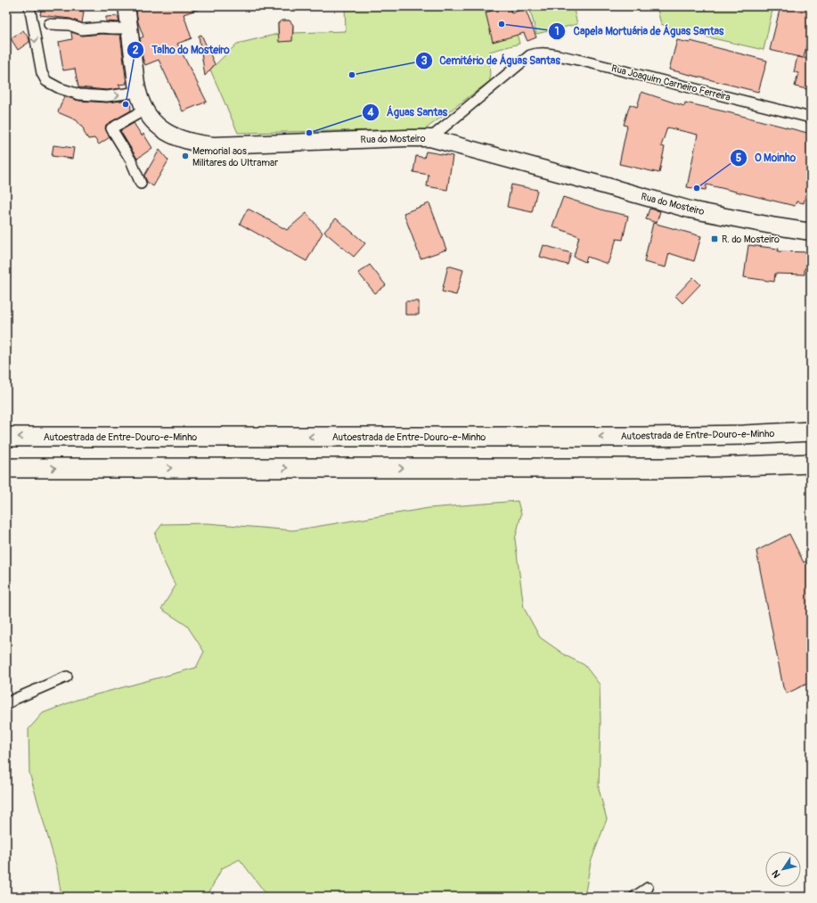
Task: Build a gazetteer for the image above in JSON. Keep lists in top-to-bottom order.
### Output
{
  "streets": {
    "highway": ["Autoestrada de Entre-Douro-e-Minho"],
    "main road": ["Rua do Mosteiro"],
    "street": ["Rua Joaquim Carneiro Ferreira"]
  },
  "crossings": [
    ["Rua Joaquim Carneiro Ferreira", "Rua do Mosteiro"]
  ],
  "places": {
    "other": [
      "Capela Mortuária de Águas Santas",
      "Cemitério de Águas Santas",
      "Talho do Mosteiro",
      "Águas Santas",
      "Memorial aos Militares do Ultramar",
      "O Moinho"
    ],
    "transit": ["R. do Mosteiro"]
  },
  "north": "bottom left"
}
